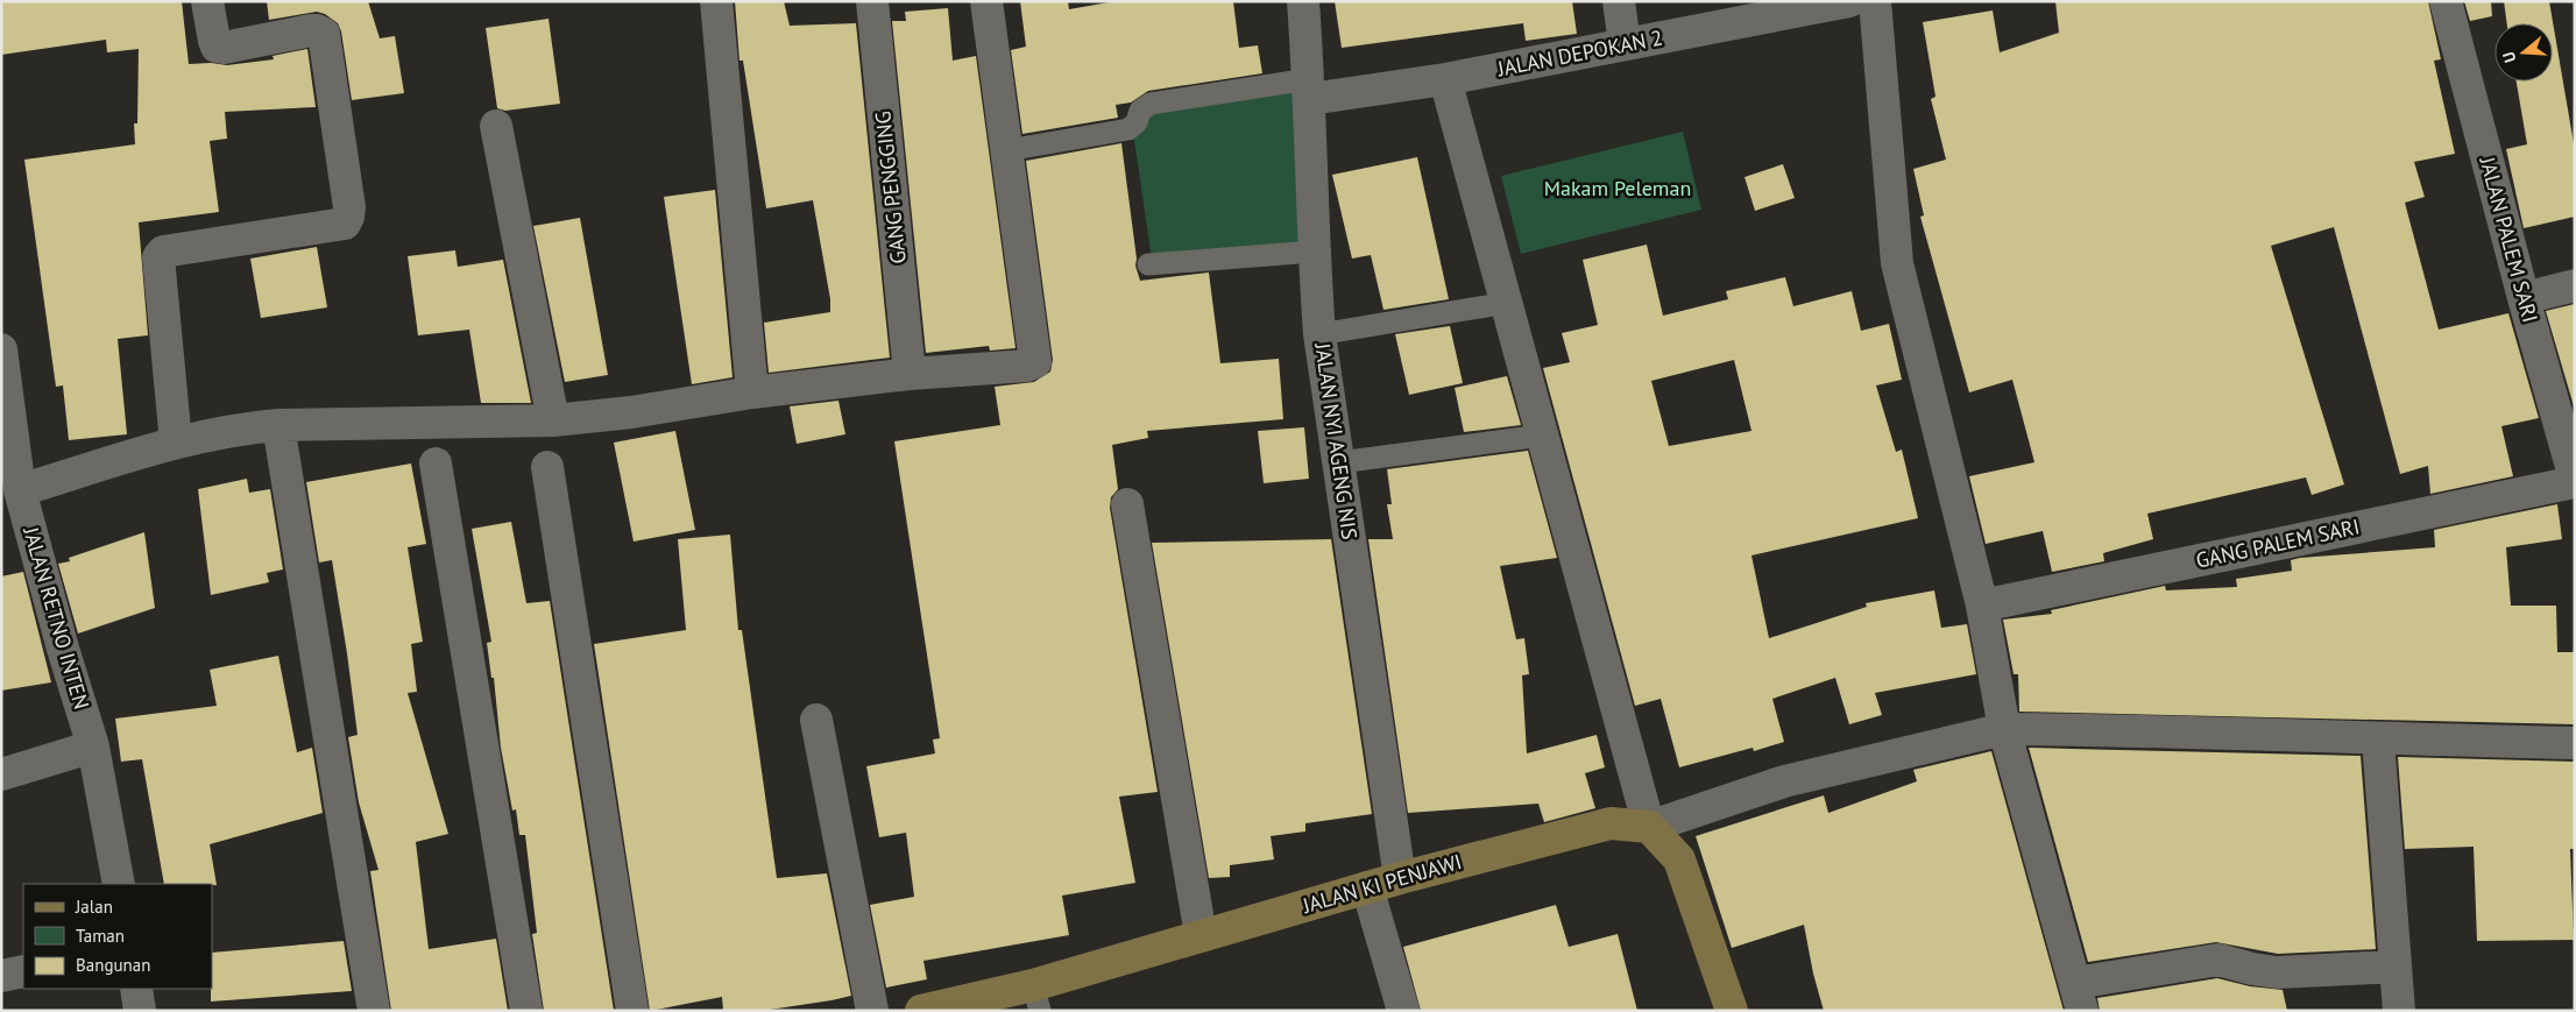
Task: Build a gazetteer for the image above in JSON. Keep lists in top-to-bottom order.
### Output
{
  "streets": {
    "main road": ["JALAN KI PENJAWI"],
    "street": [
      "JALAN DEPOKAN 2",
      "GANG PENGGING",
      "JALAN PALEM SARI",
      "JALAN NYI AGENG NIS",
      "GANG PALEM SARI",
      "JALAN RETNO INTEN"
    ]
  },
  "crossings": [
    ["JALAN DEPOKAN 2", "JALAN NYI AGENG NIS"],
    ["JALAN PALEM SARI", "GANG PALEM SARI"],
    ["JALAN NYI AGENG NIS", "JALAN KI PENJAWI"]
  ],
  "parks": ["Makam Peleman"],
  "legend": ["Jalan", "Taman", "Bangunan"],
  "north": "left"
}
